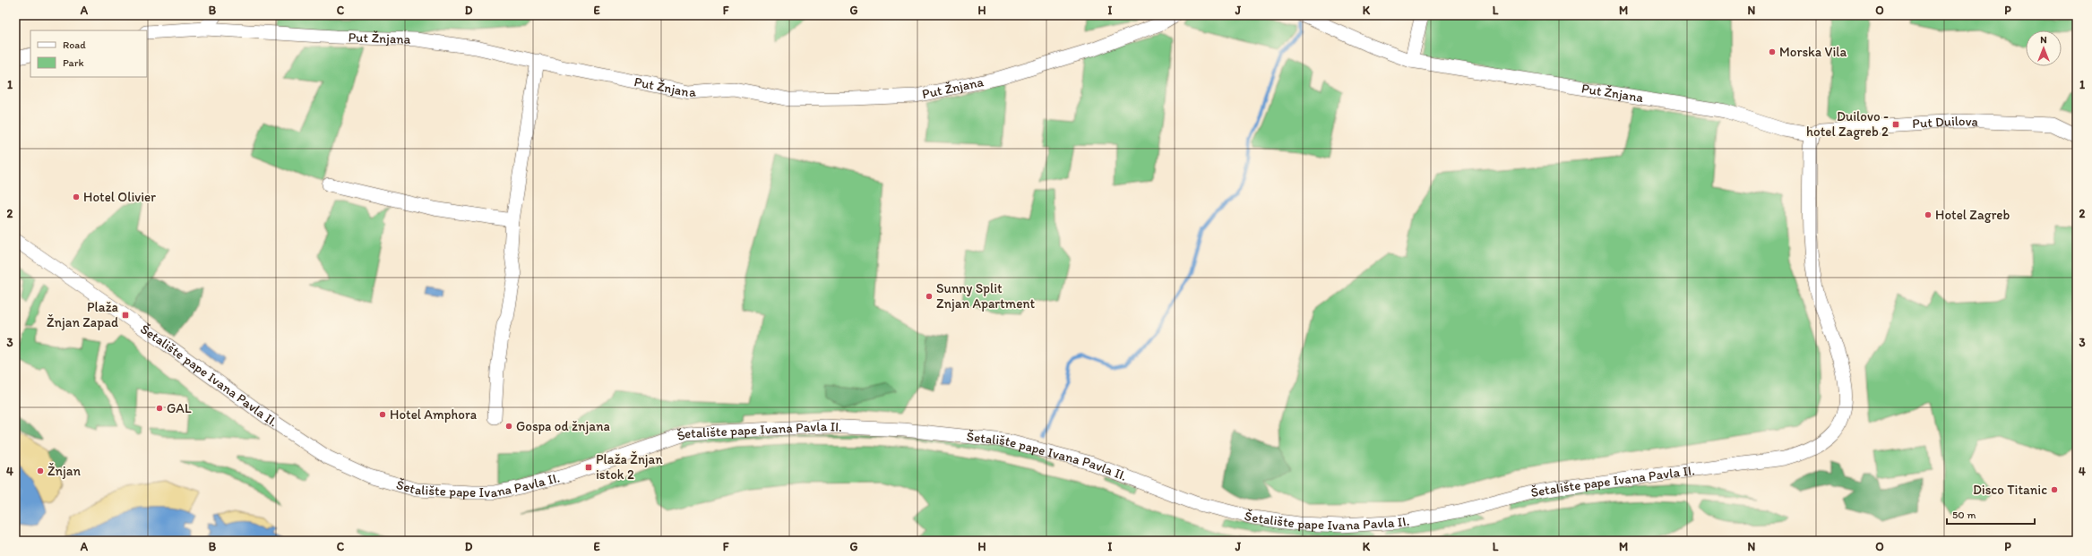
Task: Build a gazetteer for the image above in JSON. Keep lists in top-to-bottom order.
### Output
{
  "streets": {
    "street": ["Put Žnjana", "Put Duilova", "Šetalište pape Ivana Pavla II."]
  },
  "crossings": [
    ["Put Žnjana", "Put Duilova"],
    ["Put Žnjana", "Šetalište pape Ivana Pavla II."],
    ["Put Duilova", "Šetalište pape Ivana Pavla II."]
  ],
  "places": {
    "other": [
      "Morska Vila",
      "Hotel Olivier",
      "Hotel Zagreb",
      "Sunny Split Znjan Apartment",
      "GAL",
      "Hotel Amphora",
      "Gospa od žnjana",
      "Žnjan",
      "Disco Titanic"
    ],
    "transit": ["Duilovo - hotel Zagreb 2", "Plaža Žnjan Zapad", "Plaža Žnjan istok 2"]
  },
  "legend": ["Road", "Park"],
  "scale_bar": "50 m",
  "north": "top",
  "grid": {
    "columns": [
      "A",
      "B",
      "C",
      "D",
      "E",
      "F",
      "G",
      "H",
      "I",
      "J",
      "K",
      "L",
      "M",
      "N",
      "O",
      "P"
    ],
    "rows": [
      "1",
      "2",
      "3",
      "4"
    ]
  }
}
